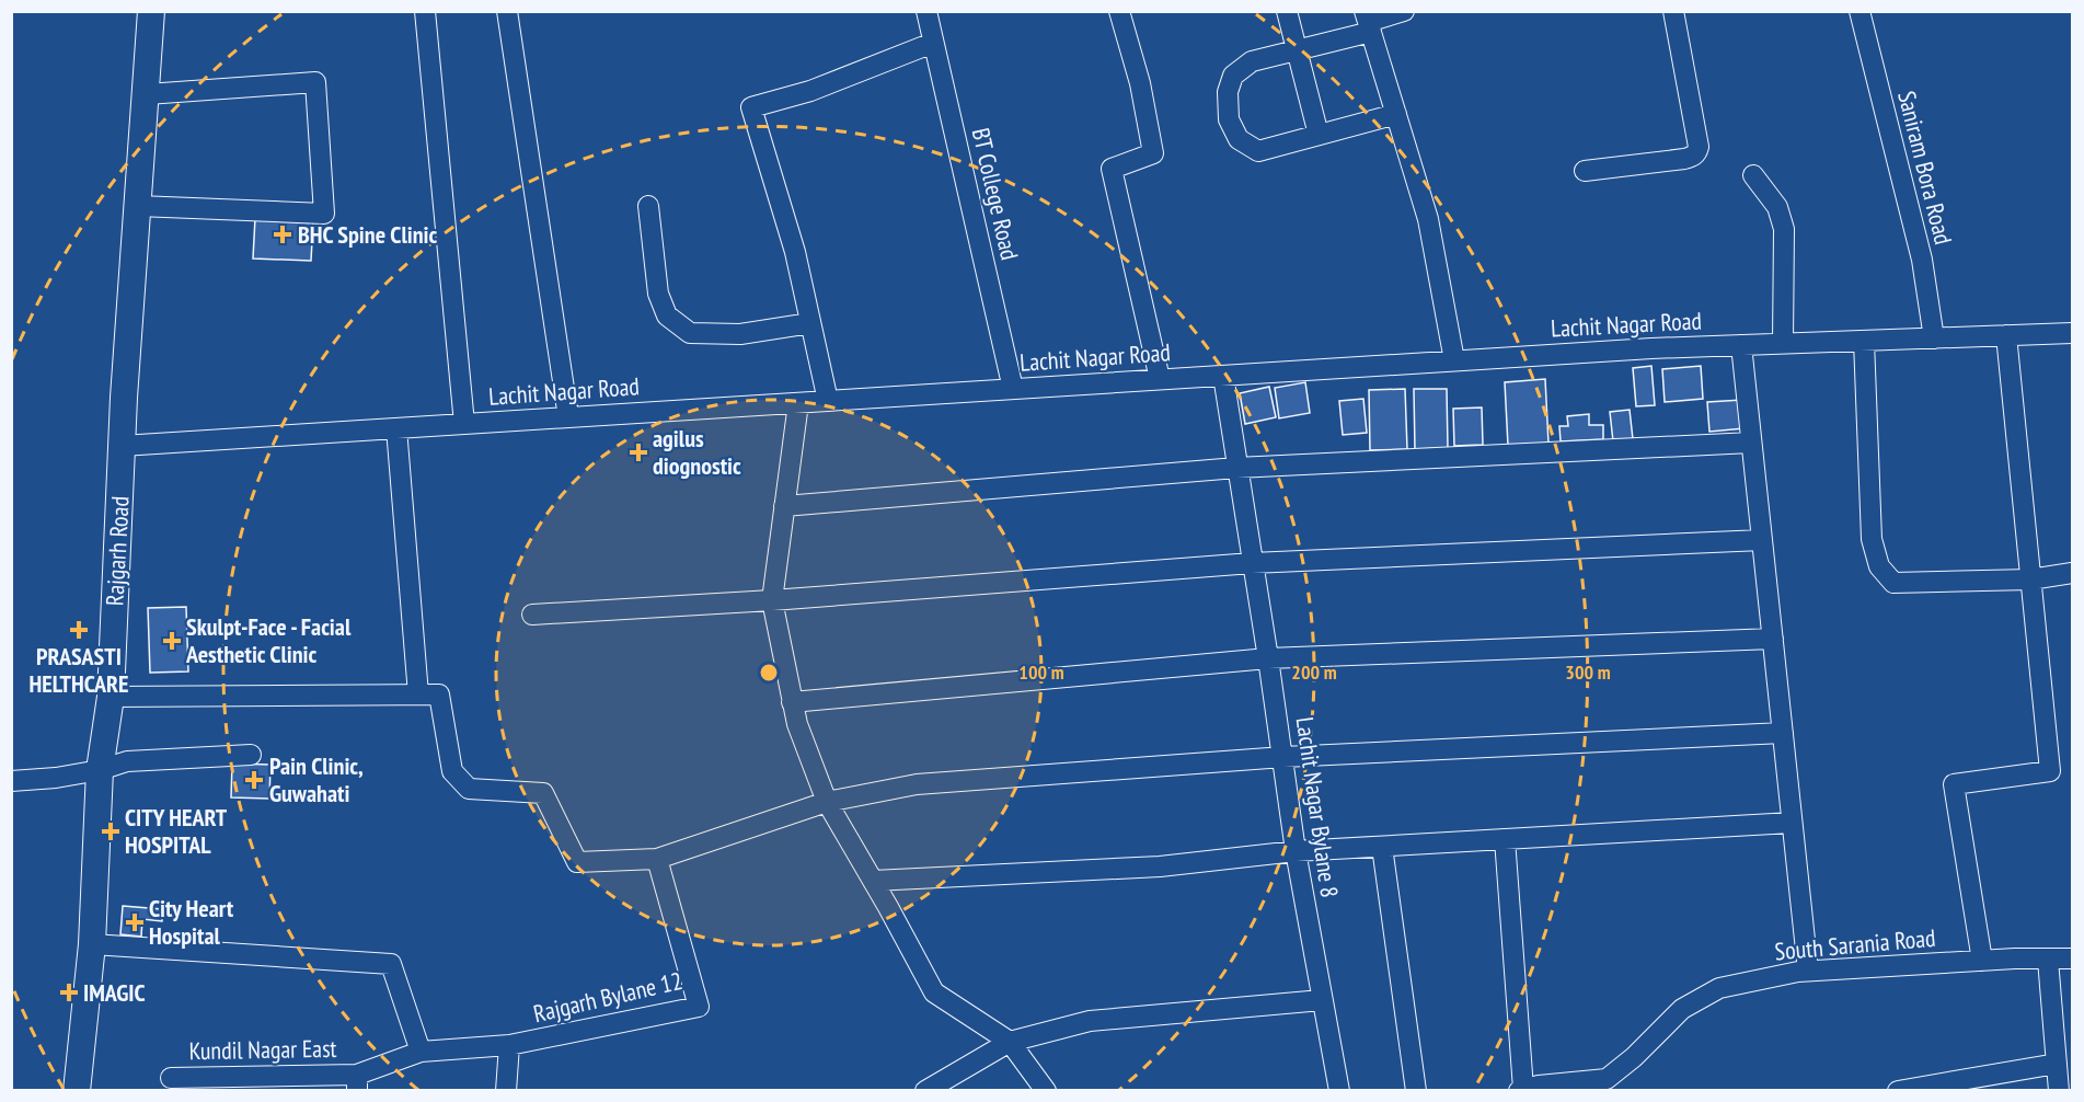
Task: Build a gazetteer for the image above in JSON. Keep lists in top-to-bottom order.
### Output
{
  "streets": {
    "main road": ["Rajgarh Road"],
    "street": [
      "Saniram Bora Road",
      "BT College Road",
      "Lachit Nagar Road",
      "Lachit Nagar Bylane 8",
      "South Sarania Road",
      "Rajgarh Bylane 12",
      "Kundil Nagar East"
    ]
  },
  "crossings": [
    ["Saniram Bora Road", "Lachit Nagar Road"],
    ["BT College Road", "Lachit Nagar Road"],
    ["Lachit Nagar Road", "Rajgarh Road"],
    ["Lachit Nagar Road", "Lachit Nagar Bylane 8"],
    ["Rajgarh Bylane 12", "Kundil Nagar East"]
  ],
  "places": {
    "health": [
      "BHC Spine Clinic",
      "agilus diognostic",
      "PRASASTI HELTHCARE",
      "Skulpt-Face - Facial Aesthetic Clinic",
      "Pain Clinic, Guwahati",
      "CITY HEART HOSPITAL",
      "City Heart Hospital",
      "IMAGIC"
    ]
  },
  "rings": ["100 m", "200 m", "300 m"]
}
